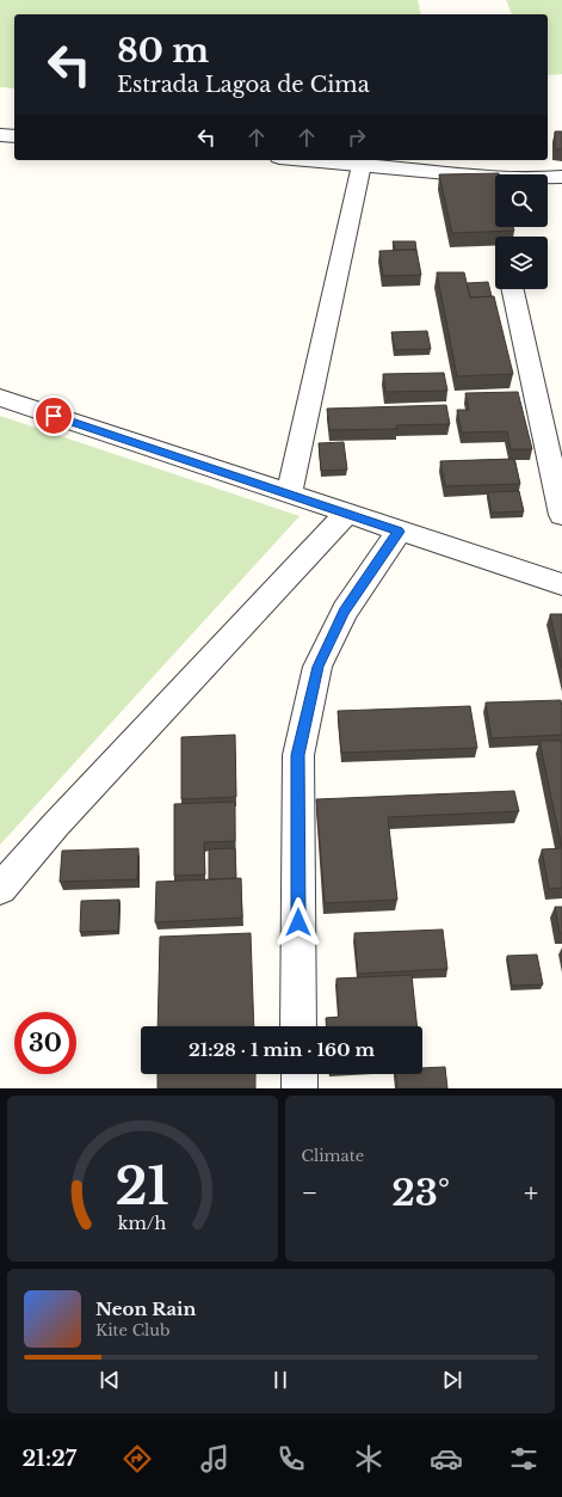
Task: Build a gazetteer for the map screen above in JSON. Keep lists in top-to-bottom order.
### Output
{
  "page": {
    "turn": ["80 m", "Estrada Lagoa de Cima"],
    "limit": "30",
    "trip": "21:28 · 1 min · 160 m",
    "tile": "Climate",
    "heat": ["−", "23°", "+"],
    "song": ["Neon Rain", "Kite Club"],
    "tabs": "21:27",
    "gauge": ["21", "km/h"]
  }
}
